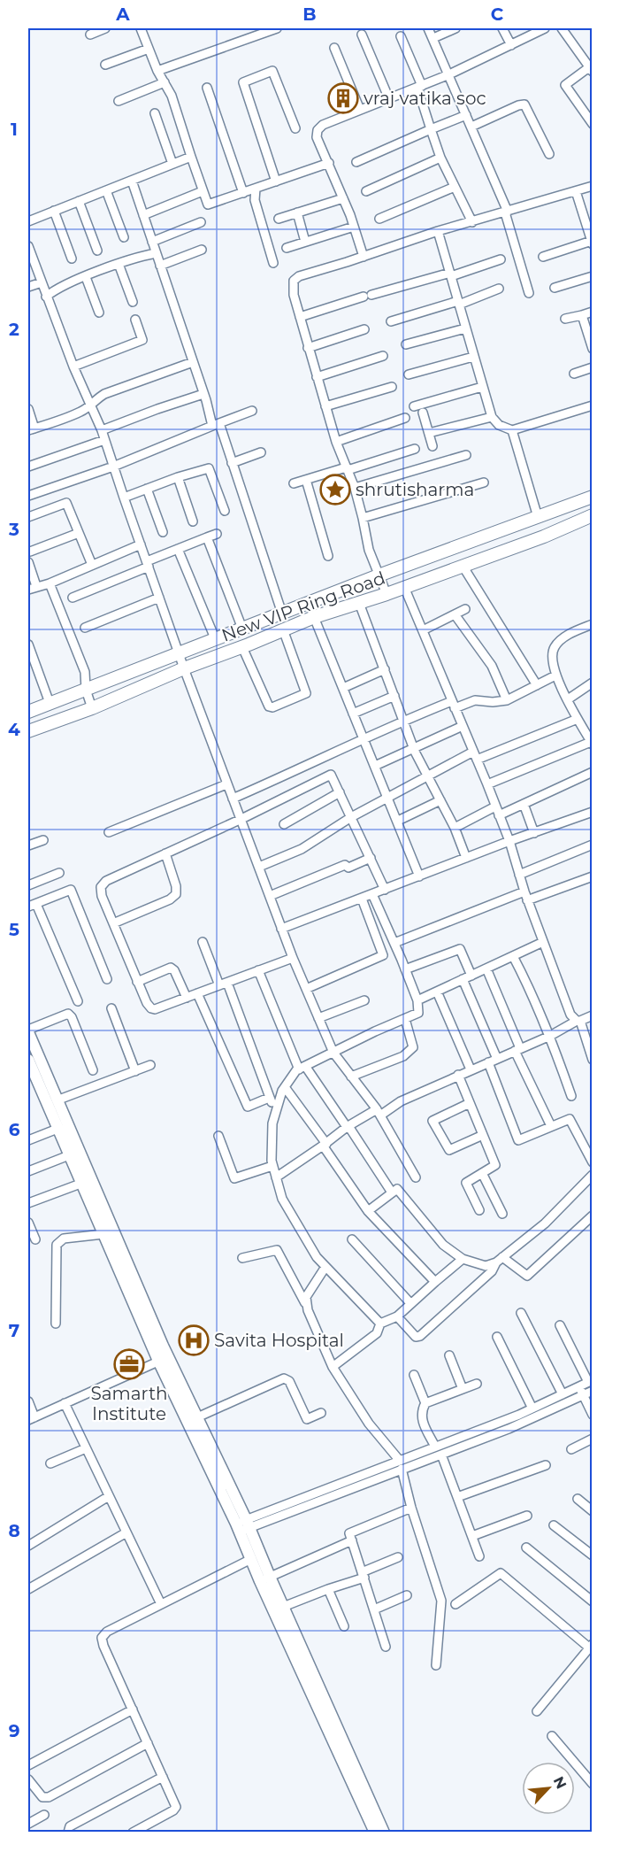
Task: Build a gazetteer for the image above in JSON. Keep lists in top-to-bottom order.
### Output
{
  "streets": {
    "main road": ["New VIP Ring Road"]
  },
  "places": {
    "building": ["vraj vatika soc"],
    "place": ["shrutisharma"],
    "hospital": ["Savita Hospital"],
    "office": ["Samarth Institute"]
  },
  "north": "top right",
  "grid": {
    "columns": ["A", "B", "C"],
    "rows": [
      "1",
      "2",
      "3",
      "4",
      "5",
      "6",
      "7",
      "8",
      "9"
    ]
  }
}
